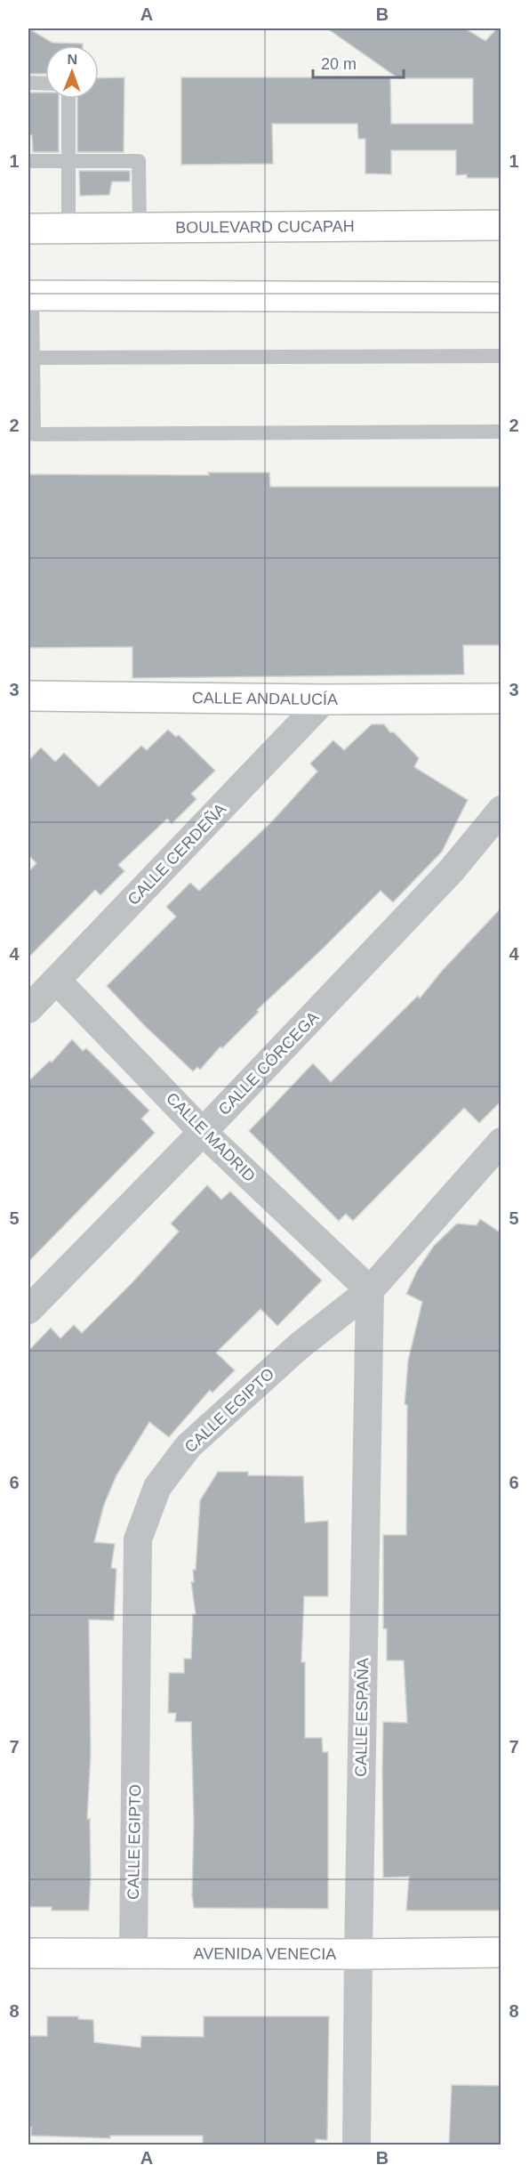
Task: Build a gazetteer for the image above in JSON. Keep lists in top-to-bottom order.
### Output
{
  "streets": {
    "main road": ["BOULEVARD CUCAPAH", "CALLE ANDALUCÍA", "AVENIDA VENECIA"],
    "street": [
      "CALLE CERDEÑA",
      "CALLE CÓRCEGA",
      "CALLE MADRID",
      "CALLE EGIPTO",
      "CALLE ESPAÑA"
    ]
  },
  "crossings": [
    ["CALLE ANDALUCÍA", "CALLE CERDEÑA"],
    ["CALLE CERDEÑA", "CALLE MADRID"],
    ["CALLE CÓRCEGA", "CALLE MADRID"],
    ["CALLE MADRID", "CALLE EGIPTO"],
    ["CALLE MADRID", "CALLE ESPAÑA"],
    ["CALLE EGIPTO", "CALLE ESPAÑA"],
    ["CALLE EGIPTO", "AVENIDA VENECIA"],
    ["CALLE ESPAÑA", "AVENIDA VENECIA"]
  ],
  "scale_bar": "20 m",
  "north": "top",
  "grid": {
    "columns": ["A", "B"],
    "rows": [
      "1",
      "2",
      "3",
      "4",
      "5",
      "6",
      "7",
      "8"
    ]
  }
}
